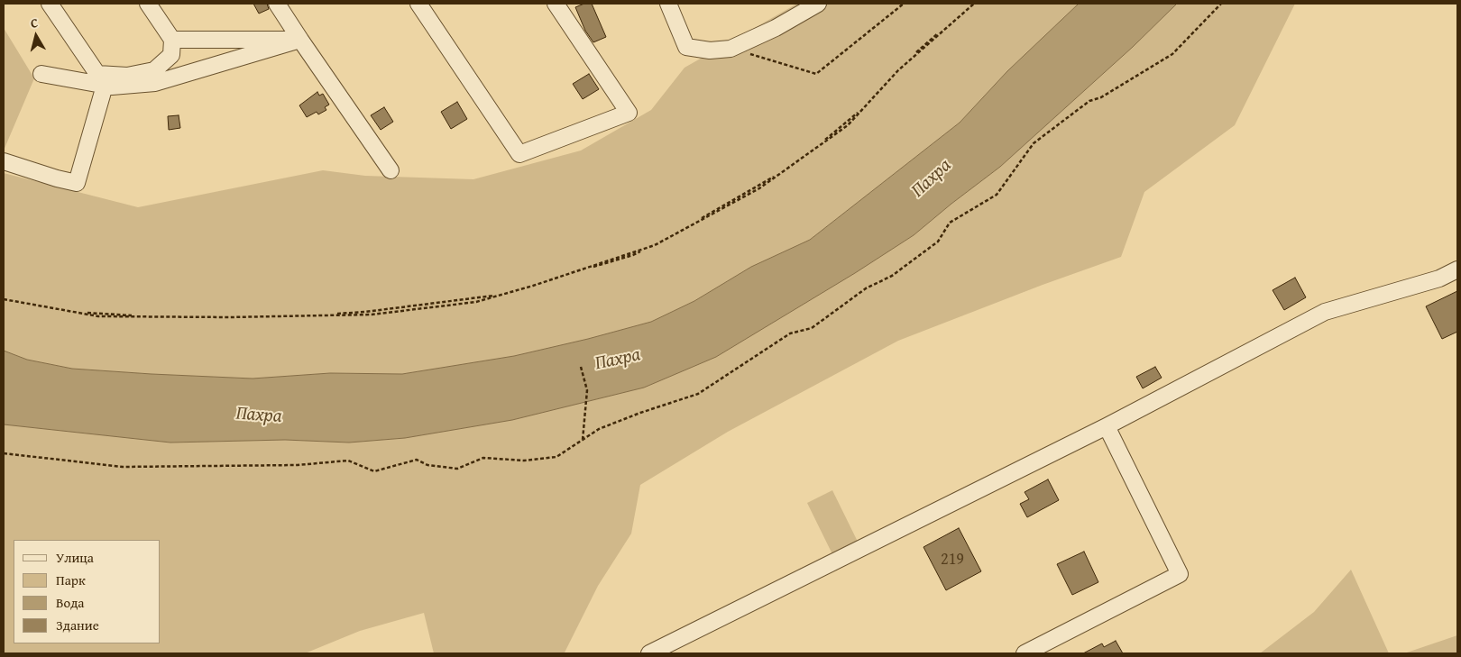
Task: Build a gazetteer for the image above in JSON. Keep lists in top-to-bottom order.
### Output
{
  "water": ["Пахра"],
  "house_numbers": ["219"],
  "legend": [
    "Улица",
    "Парк",
    "Вода",
    "Здание"
  ],
  "north": "top"
}
